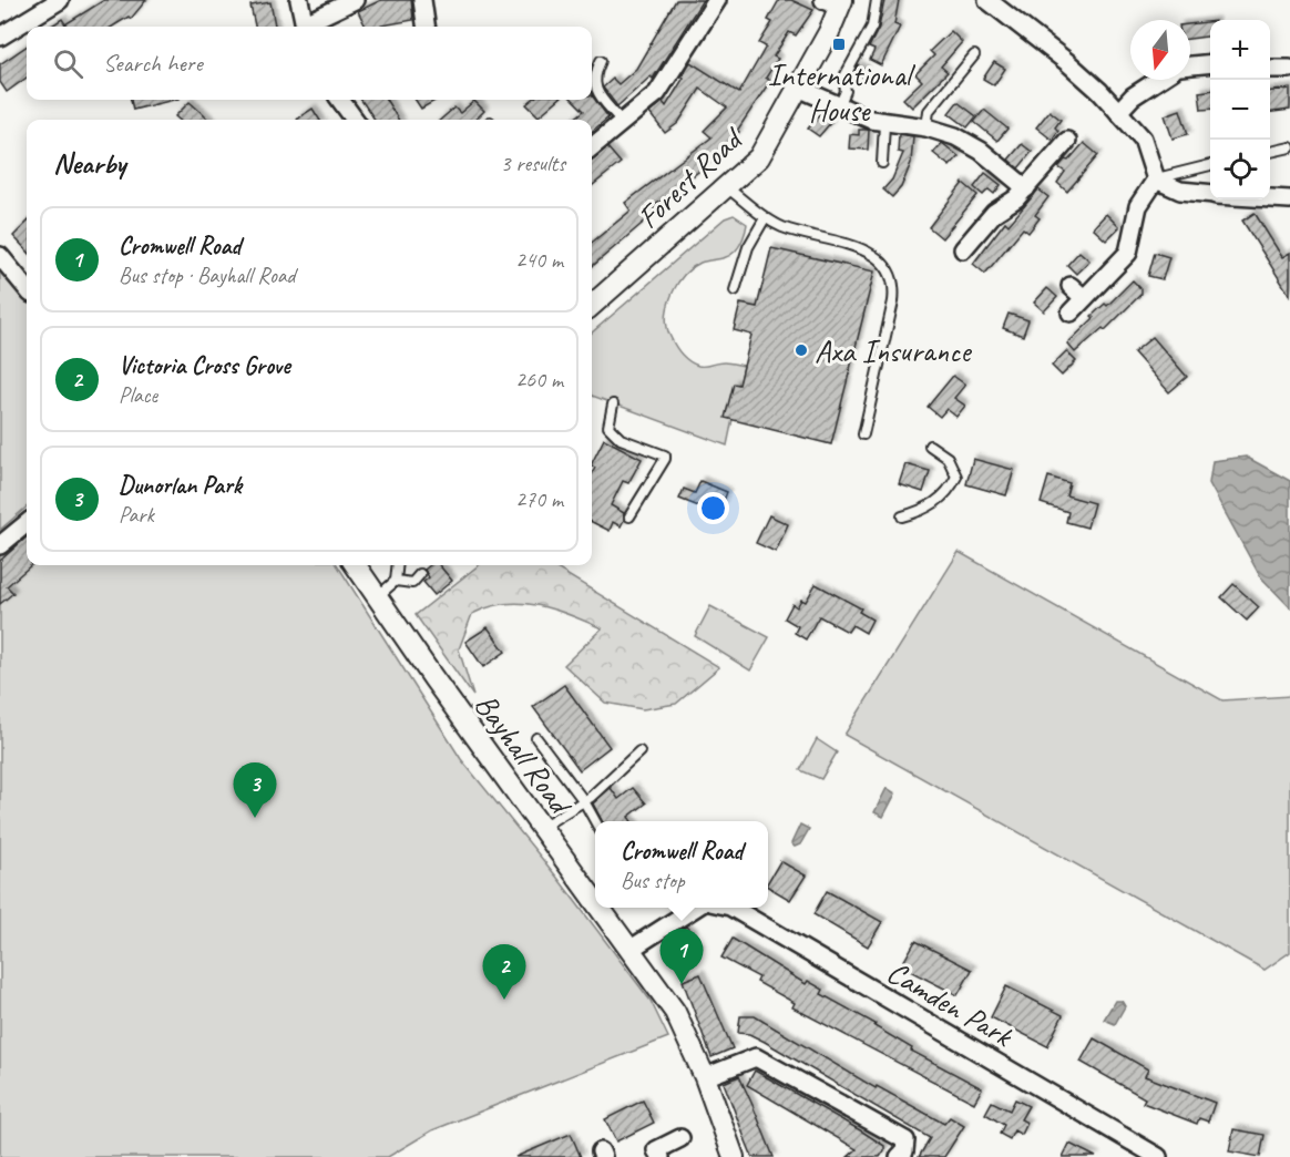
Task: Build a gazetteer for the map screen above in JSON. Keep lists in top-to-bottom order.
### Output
{
  "streets": {
    "street": ["Forest Road", "Bayhall Road", "Camden Park"]
  },
  "places": {
    "transit": ["International House"],
    "other": ["Axa Insurance"]
  },
  "north": "bottom",
  "page": {
    "map_buttons": ["+", "−"],
    "search": "Search here",
    "heading": ["Nearby", "3 results"],
    "list": [
      {
        "mark": "1",
        "name": "Cromwell Road",
        "note": "Bus stop · Bayhall Road",
        "value": "240 m"
      },
      {
        "mark": "2",
        "name": "Victoria Cross Grove",
        "note": "Place",
        "value": "260 m"
      },
      {
        "mark": "3",
        "name": "Dunorlan Park",
        "note": "Park",
        "value": "270 m"
      }
    ],
    "pins": ["3", "1", "2"],
    "popup": ["Cromwell Road", "Bus stop"]
  }
}
